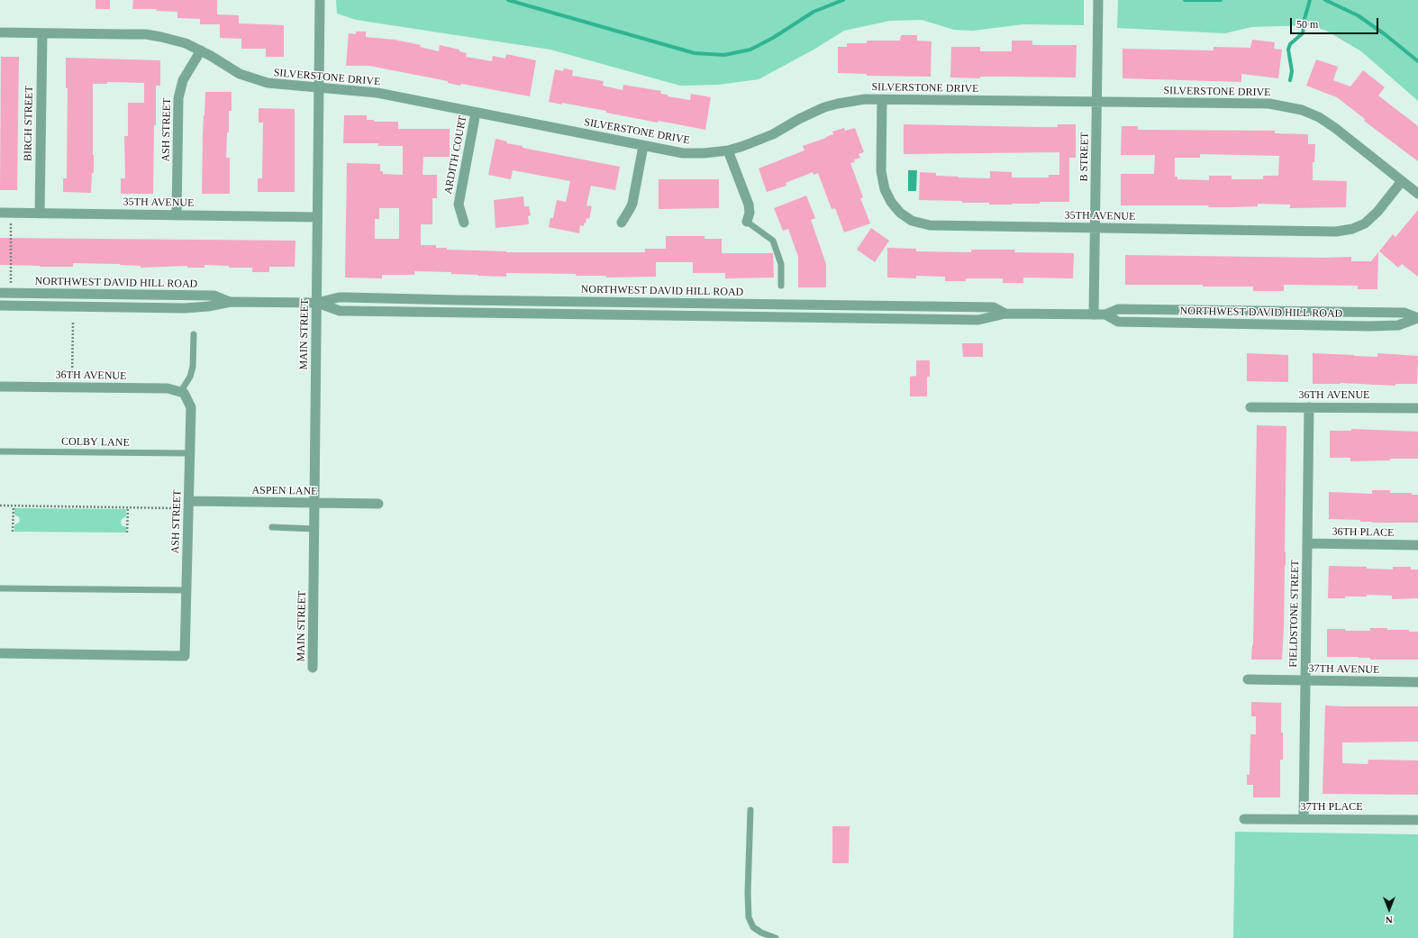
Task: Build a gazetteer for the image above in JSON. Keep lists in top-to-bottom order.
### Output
{
  "streets": {
    "street": [
      "SILVERSTONE DRIVE",
      "BIRCH STREET",
      "ASH STREET",
      "ARDITH COURT",
      "B STREET",
      "35TH AVENUE",
      "NORTHWEST DAVID HILL ROAD",
      "MAIN STREET",
      "36TH AVENUE",
      "ASPEN LANE",
      "36TH PLACE",
      "FIELDSTONE STREET",
      "37TH AVENUE",
      "37TH PLACE"
    ],
    "lane": ["COLBY LANE"]
  },
  "crossings": [
    ["SILVERSTONE DRIVE", "BIRCH STREET"],
    ["SILVERSTONE DRIVE", "ASH STREET"],
    ["SILVERSTONE DRIVE", "ARDITH COURT"],
    ["SILVERSTONE DRIVE", "B STREET"],
    ["SILVERSTONE DRIVE", "35TH AVENUE"],
    ["SILVERSTONE DRIVE", "MAIN STREET"],
    ["BIRCH STREET", "35TH AVENUE"],
    ["ASH STREET", "35TH AVENUE"],
    ["ASH STREET", "36TH AVENUE"],
    ["ASH STREET", "COLBY LANE"],
    ["ASH STREET", "ASPEN LANE"],
    ["B STREET", "35TH AVENUE"],
    ["B STREET", "NORTHWEST DAVID HILL ROAD"],
    ["35TH AVENUE", "MAIN STREET"],
    ["NORTHWEST DAVID HILL ROAD", "MAIN STREET"],
    ["MAIN STREET", "ASPEN LANE"],
    ["36TH AVENUE", "FIELDSTONE STREET"],
    ["36TH PLACE", "FIELDSTONE STREET"],
    ["FIELDSTONE STREET", "37TH AVENUE"],
    ["FIELDSTONE STREET", "37TH PLACE"]
  ],
  "scale_bar": "50 m",
  "north": "bottom"
}
